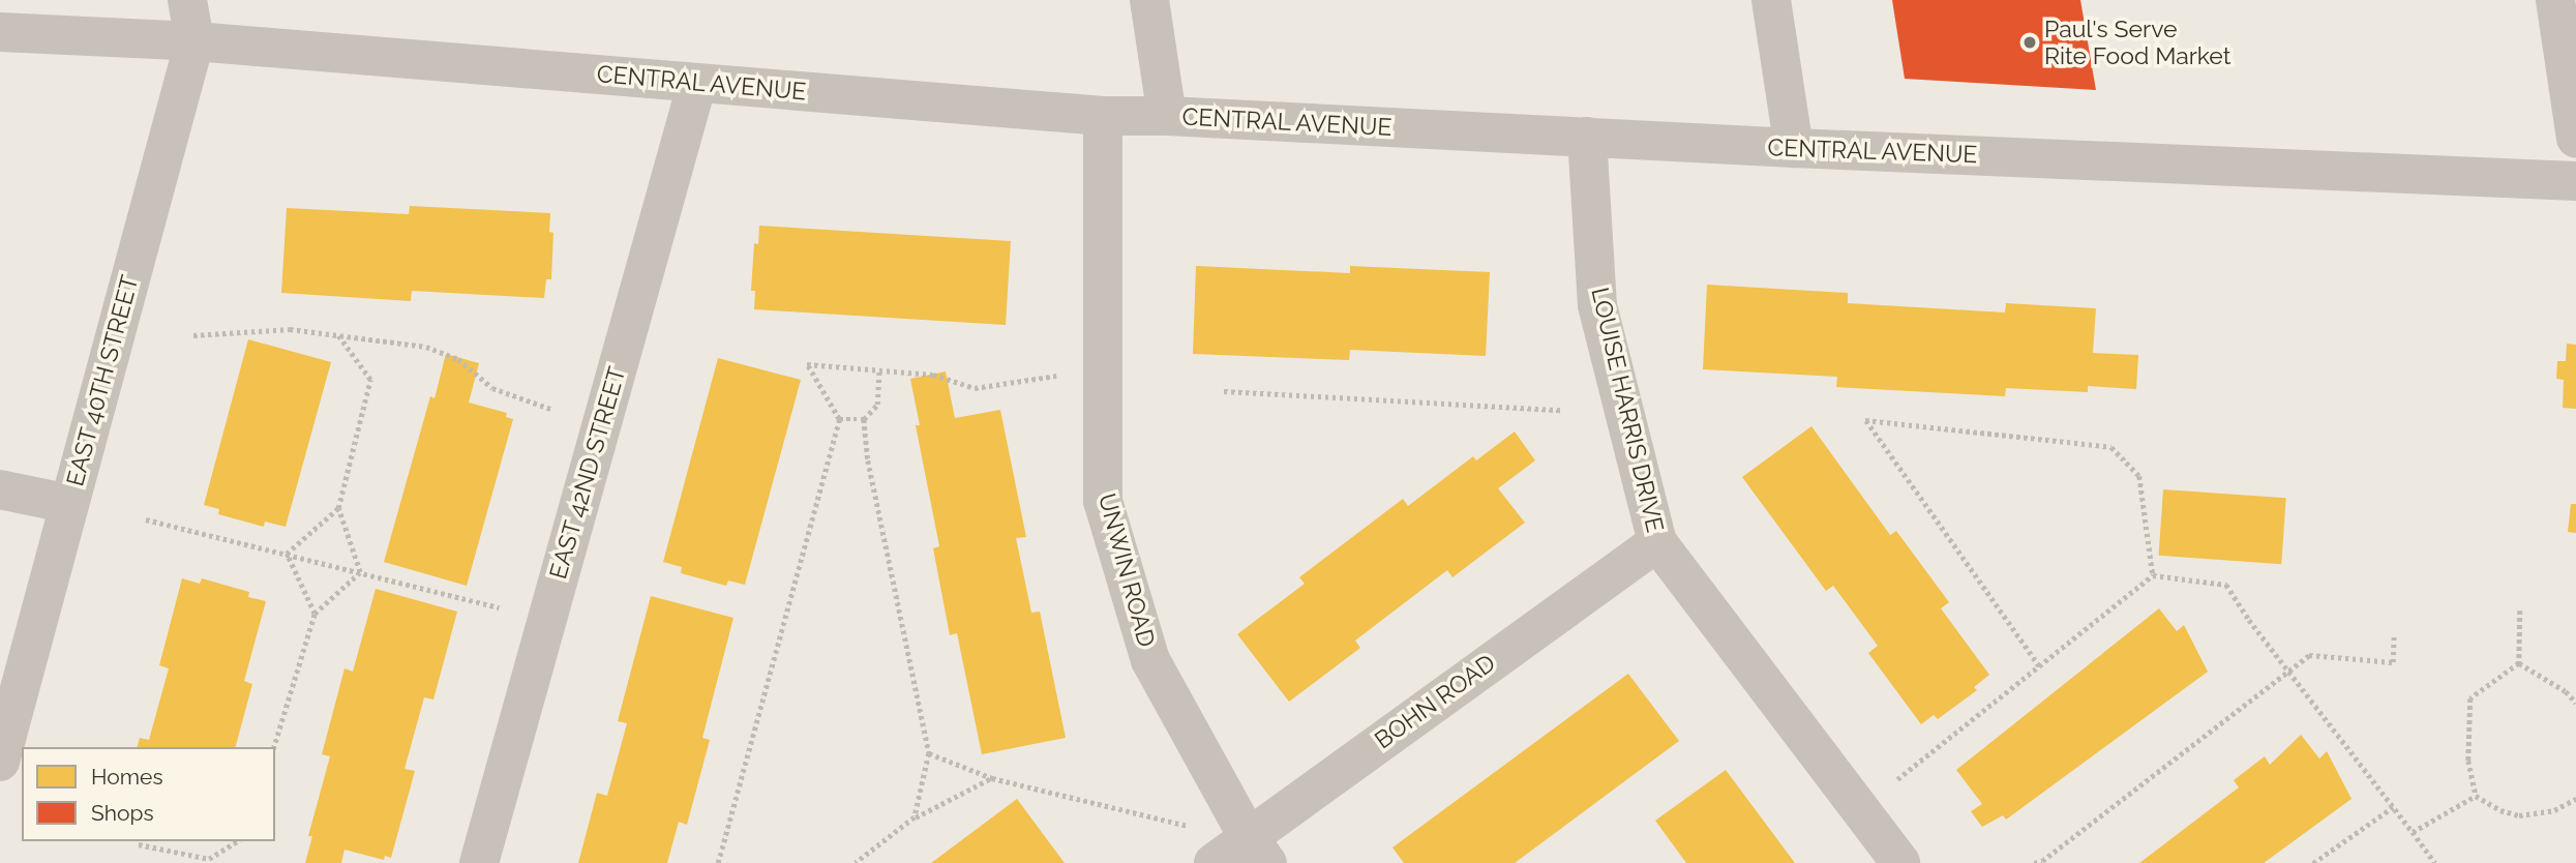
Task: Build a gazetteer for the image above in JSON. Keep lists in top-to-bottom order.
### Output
{
  "streets": {
    "street": [
      "CENTRAL AVENUE",
      "EAST 40TH STREET",
      "LOUISE HARRIS DRIVE",
      "EAST 42ND STREET",
      "UNWIN ROAD",
      "BOHN ROAD"
    ]
  },
  "crossings": [
    ["CENTRAL AVENUE", "EAST 40TH STREET"],
    ["CENTRAL AVENUE", "LOUISE HARRIS DRIVE"],
    ["CENTRAL AVENUE", "EAST 42ND STREET"],
    ["CENTRAL AVENUE", "UNWIN ROAD"],
    ["LOUISE HARRIS DRIVE", "BOHN ROAD"],
    ["UNWIN ROAD", "BOHN ROAD"]
  ],
  "places": ["Paul's Serve Rite Food Market"],
  "legend": ["Homes", "Shops"]
}
